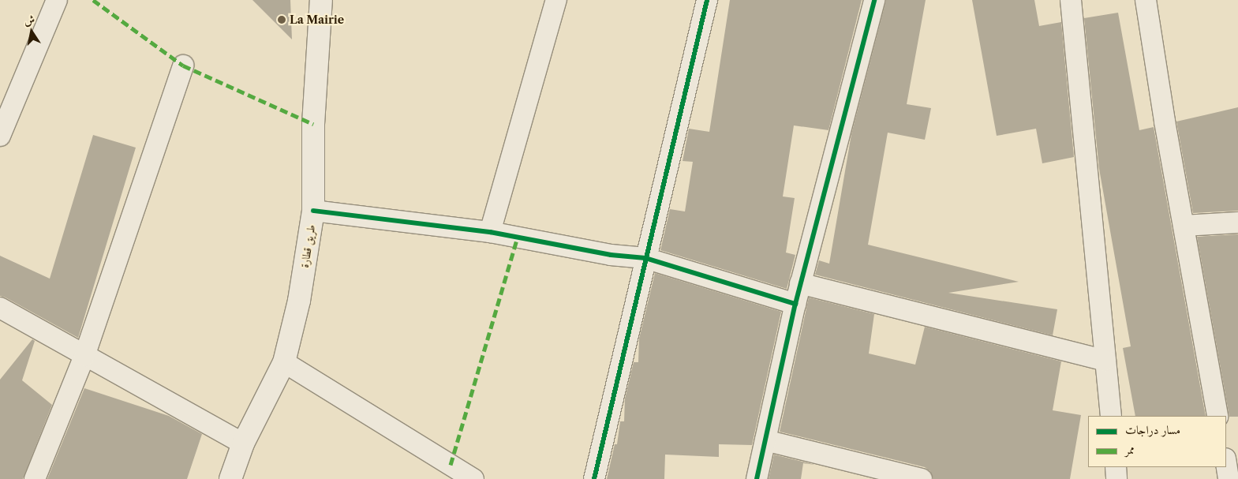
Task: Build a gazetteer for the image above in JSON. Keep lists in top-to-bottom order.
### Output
{
  "streets": {
    "main road": ["طريق قطارة"]
  },
  "places": ["La Mairie"],
  "legend": ["مسار دراجات", "ممر"],
  "north": "top"
}
